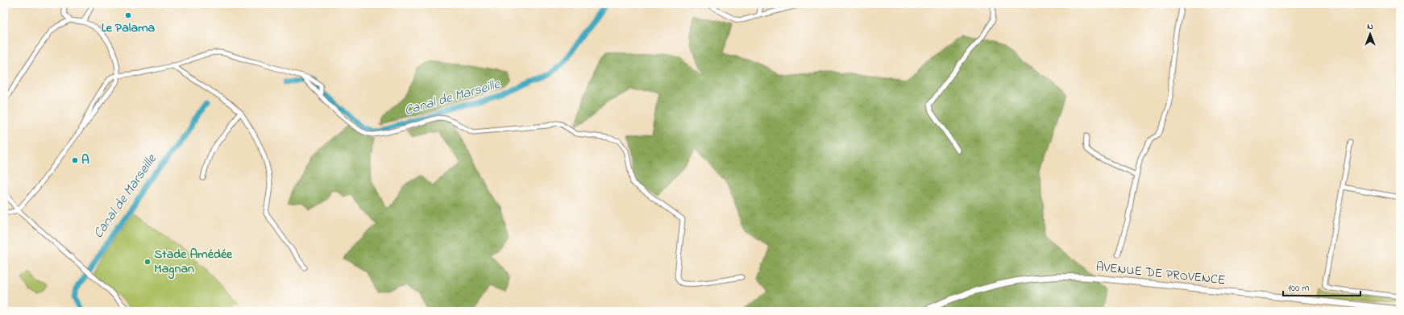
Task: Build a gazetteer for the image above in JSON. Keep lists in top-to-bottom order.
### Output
{
  "streets": {
    "main road": ["AVENUE DE PROVENCE"]
  },
  "water": ["Canal de Marseille"],
  "places": ["Le Palama", "A", "Stade Amédée Magnan"],
  "scale_bar": "100 m",
  "north": "top"
}
